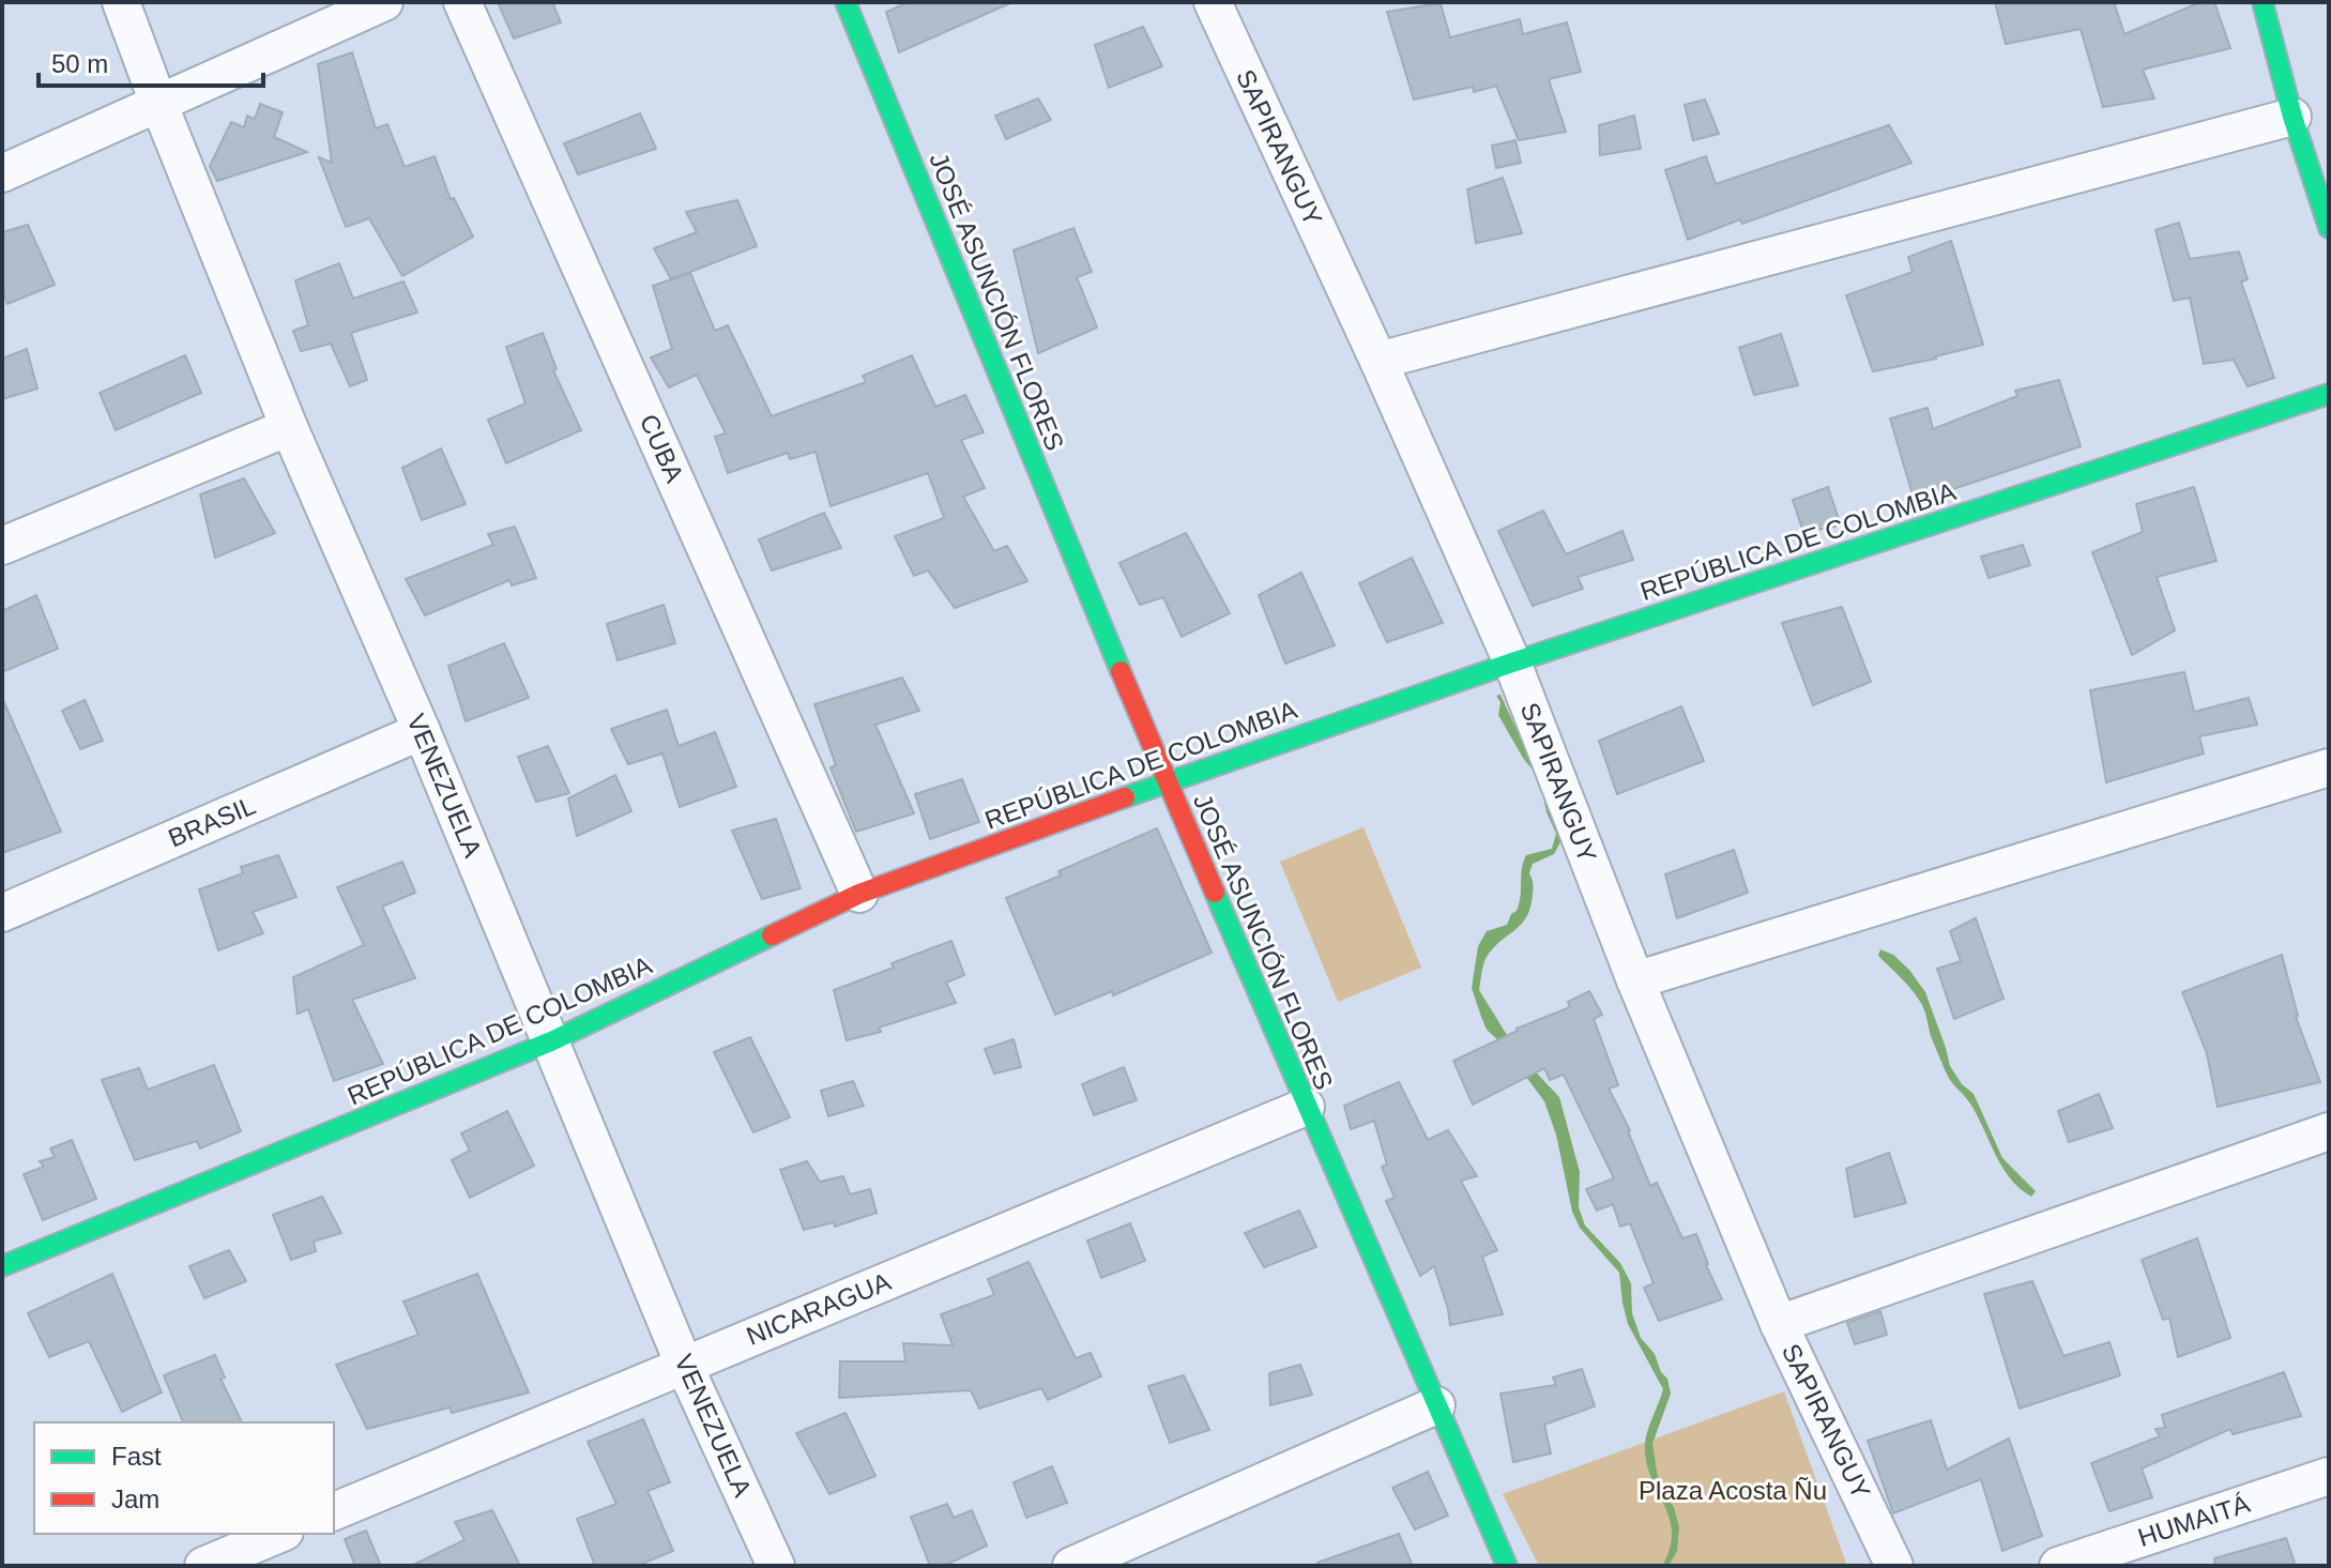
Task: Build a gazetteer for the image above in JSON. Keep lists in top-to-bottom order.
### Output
{
  "streets": {
    "street": [
      "SAPIRANGUY",
      "JOSÉ ASUNCIÓN FLORES",
      "CUBA",
      "REPÚBLICA DE COLOMBIA",
      "VENEZUELA",
      "BRASIL",
      "NICARAGUA",
      "HUMAITÁ"
    ]
  },
  "crossings": [
    ["SAPIRANGUY", "REPÚBLICA DE COLOMBIA"],
    ["JOSÉ ASUNCIÓN FLORES", "REPÚBLICA DE COLOMBIA"],
    ["JOSÉ ASUNCIÓN FLORES", "NICARAGUA"],
    ["CUBA", "REPÚBLICA DE COLOMBIA"],
    ["REPÚBLICA DE COLOMBIA", "VENEZUELA"],
    ["VENEZUELA", "BRASIL"],
    ["VENEZUELA", "NICARAGUA"]
  ],
  "parks": ["Plaza Acosta Ñu"],
  "legend": ["Fast", "Jam"],
  "scale_bar": "50 m"
}
